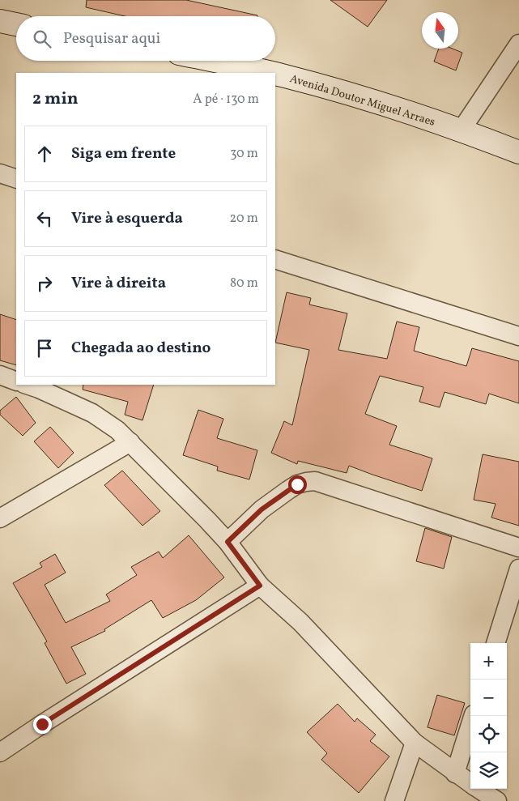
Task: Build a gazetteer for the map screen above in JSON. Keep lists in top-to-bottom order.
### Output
{
  "streets": {
    "main road": ["Avenida Doutor Miguel Arraes"]
  },
  "north": "top",
  "page": {
    "search": "Pesquisar aqui",
    "heading": ["2 min", "A pé · 130 m"],
    "list": [
      ["Siga em frente", "30 m"],
      ["Vire à esquerda", "20 m"],
      ["Vire à direita", "80 m"],
      "Chegada ao destino"
    ],
    "map_buttons": ["+", "−"]
  }
}
